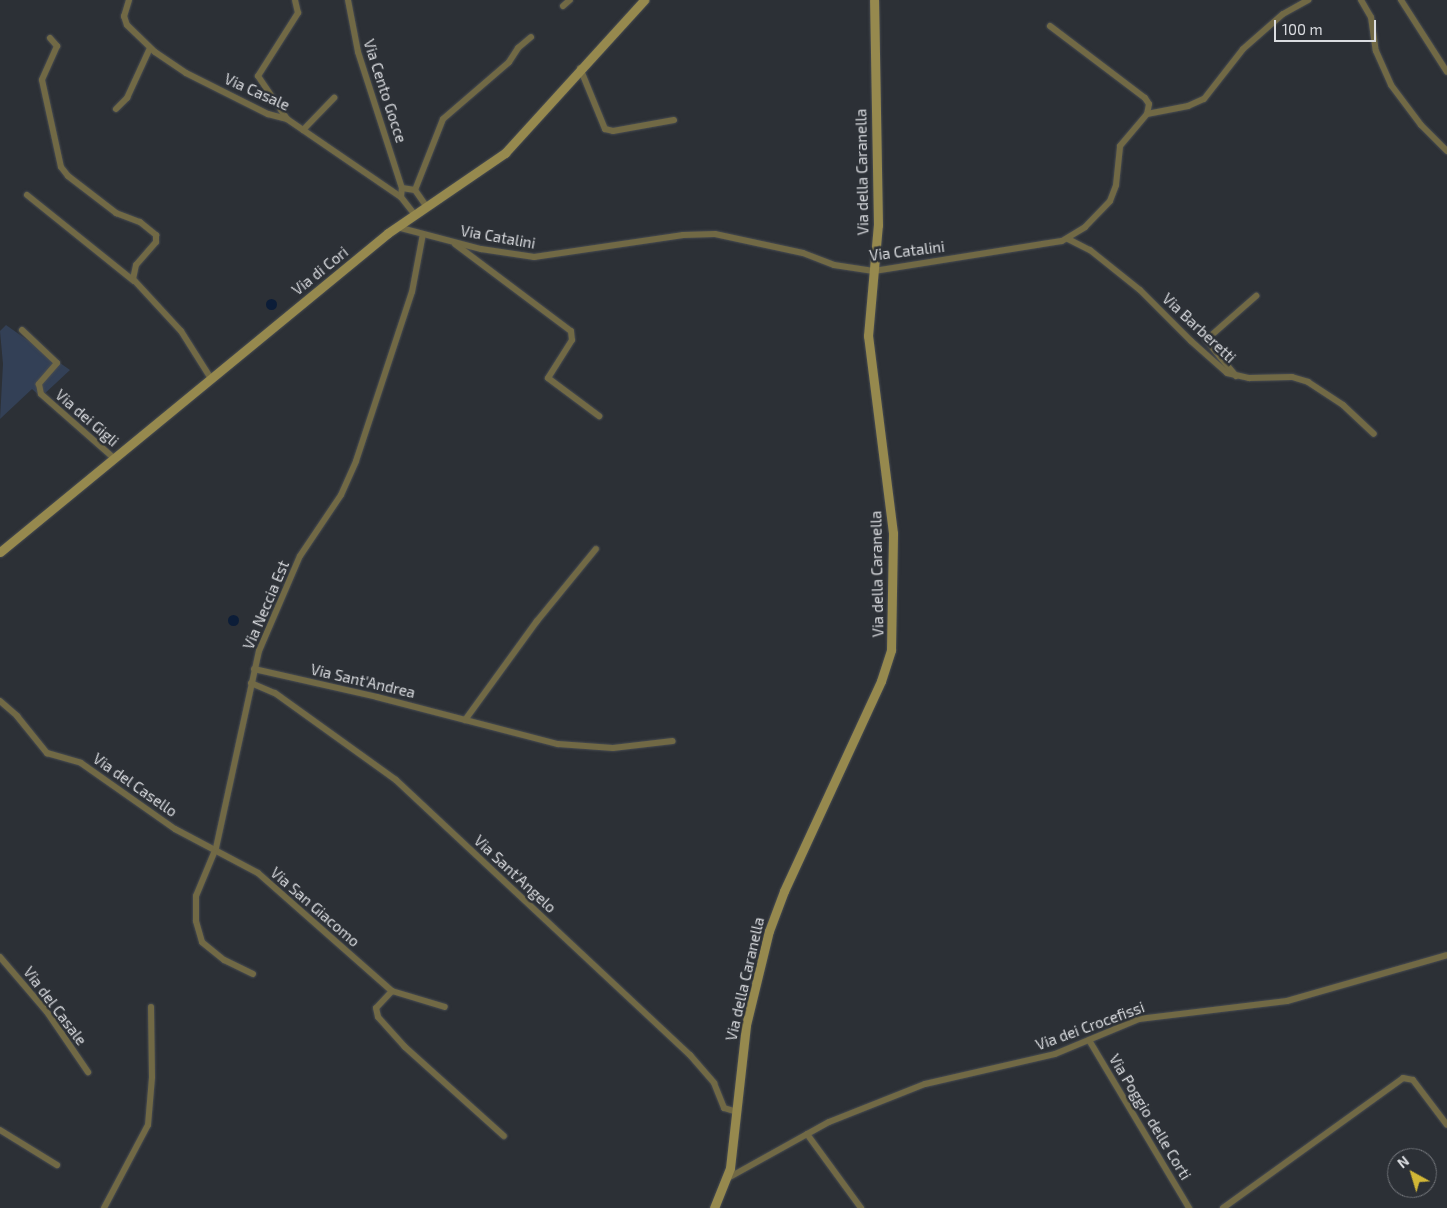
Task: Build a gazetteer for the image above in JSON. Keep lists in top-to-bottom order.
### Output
{
  "streets": {
    "main road": ["Via della Caranella", "Via di Cori"],
    "street": [
      "Via Cento Gocce",
      "Via Casale",
      "Via Catalini",
      "Via Barberetti",
      "Via dei Gigli",
      "Via Neccia Est",
      "Via Sant'Andrea",
      "Via del Casello",
      "Via Sant'Angelo",
      "Via San Giacomo",
      "Via del Casale",
      "Via dei Crocefissi",
      "Via Poggio delle Corti"
    ]
  },
  "crossings": [
    ["Via Casale", "Via di Cori"],
    ["Via della Caranella", "Via Catalini"],
    ["Via della Caranella", "Via Sant'Angelo"],
    ["Via della Caranella", "Via dei Crocefissi"],
    ["Via Catalini", "Via di Cori"],
    ["Via Catalini", "Via Barberetti"],
    ["Via Catalini", "Via Neccia Est"],
    ["Via di Cori", "Via dei Gigli"],
    ["Via Neccia Est", "Via Sant'Andrea"],
    ["Via Neccia Est", "Via del Casello"],
    ["Via Neccia Est", "Via Sant'Angelo"],
    ["Via Neccia Est", "Via San Giacomo"],
    ["Via del Casello", "Via San Giacomo"],
    ["Via dei Crocefissi", "Via Poggio delle Corti"]
  ],
  "scale_bar": "100 m",
  "north": "top left"
}
